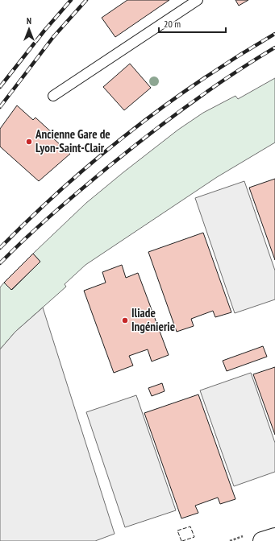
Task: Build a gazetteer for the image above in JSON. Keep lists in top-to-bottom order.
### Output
{
  "places": ["Ancienne Gare de Lyon-Saint-Clair", "Iliade Ingénierie"],
  "scale_bar": "20 m",
  "north": "top"
}
